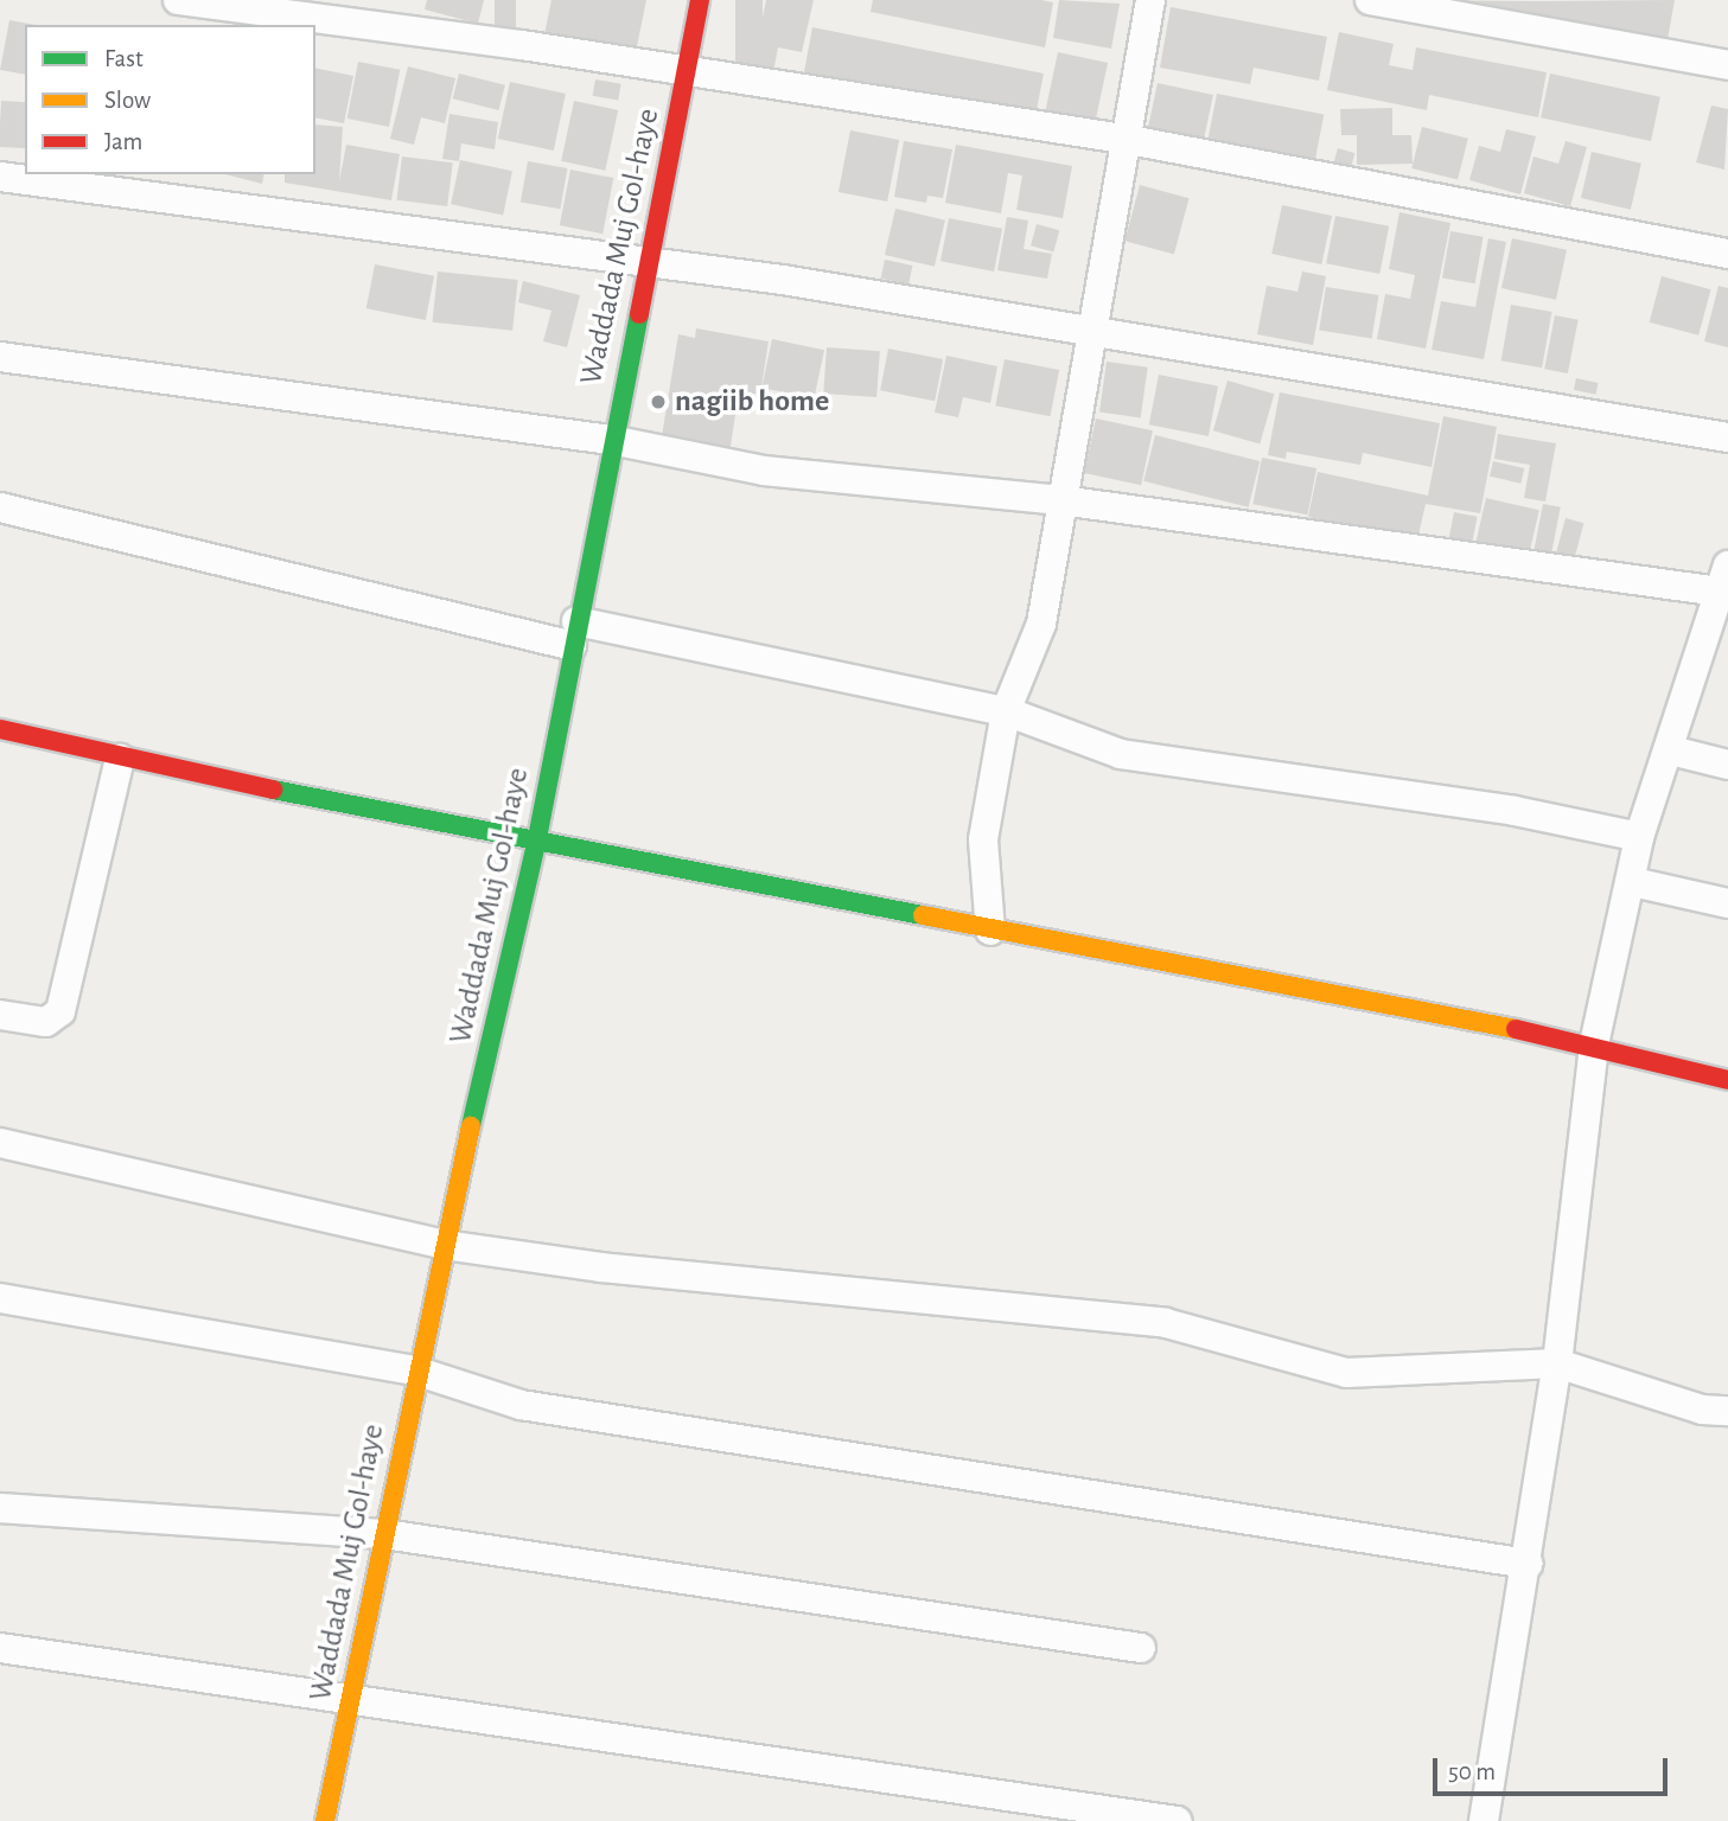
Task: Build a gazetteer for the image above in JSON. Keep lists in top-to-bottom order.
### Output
{
  "streets": {
    "street": ["Waddada Muj Gol-haye"]
  },
  "places": ["nagiib home"],
  "legend": ["Fast", "Slow", "Jam"],
  "scale_bar": "50 m"
}
